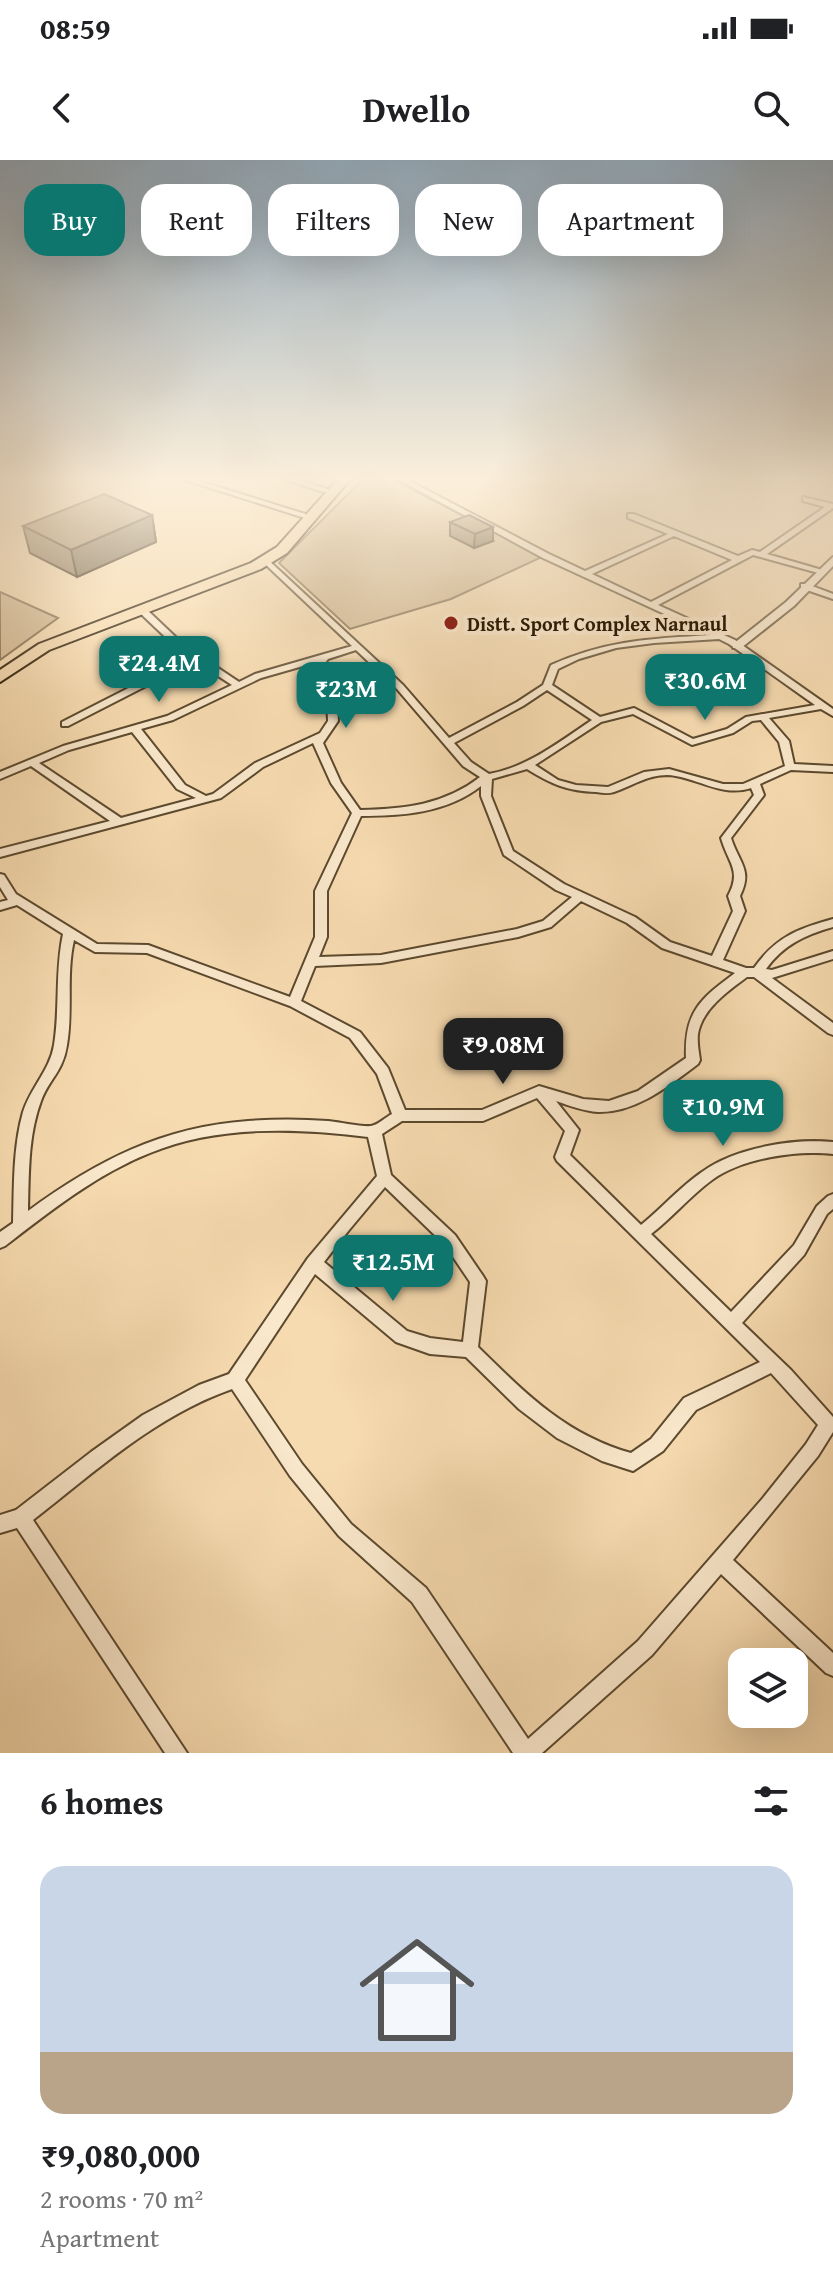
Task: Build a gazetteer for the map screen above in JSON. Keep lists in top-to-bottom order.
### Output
{
  "places": ["Distt. Sport Complex Narnaul"],
  "page": {
    "status": "08:59",
    "header": "Dwello",
    "chip": [
      "Buy",
      "Rent",
      "Filters",
      "New",
      "Apartment"
    ],
    "price": [
      "₹24.4M",
      "₹30.6M",
      "₹23M",
      "₹9.08M",
      "₹10.9M",
      "₹12.5M"
    ],
    "heading": "6 homes",
    "list": [
      {
        "name": "₹9,080,000",
        "note": "2 rooms · 70 m² · Apartment"
      }
    ]
  }
}
